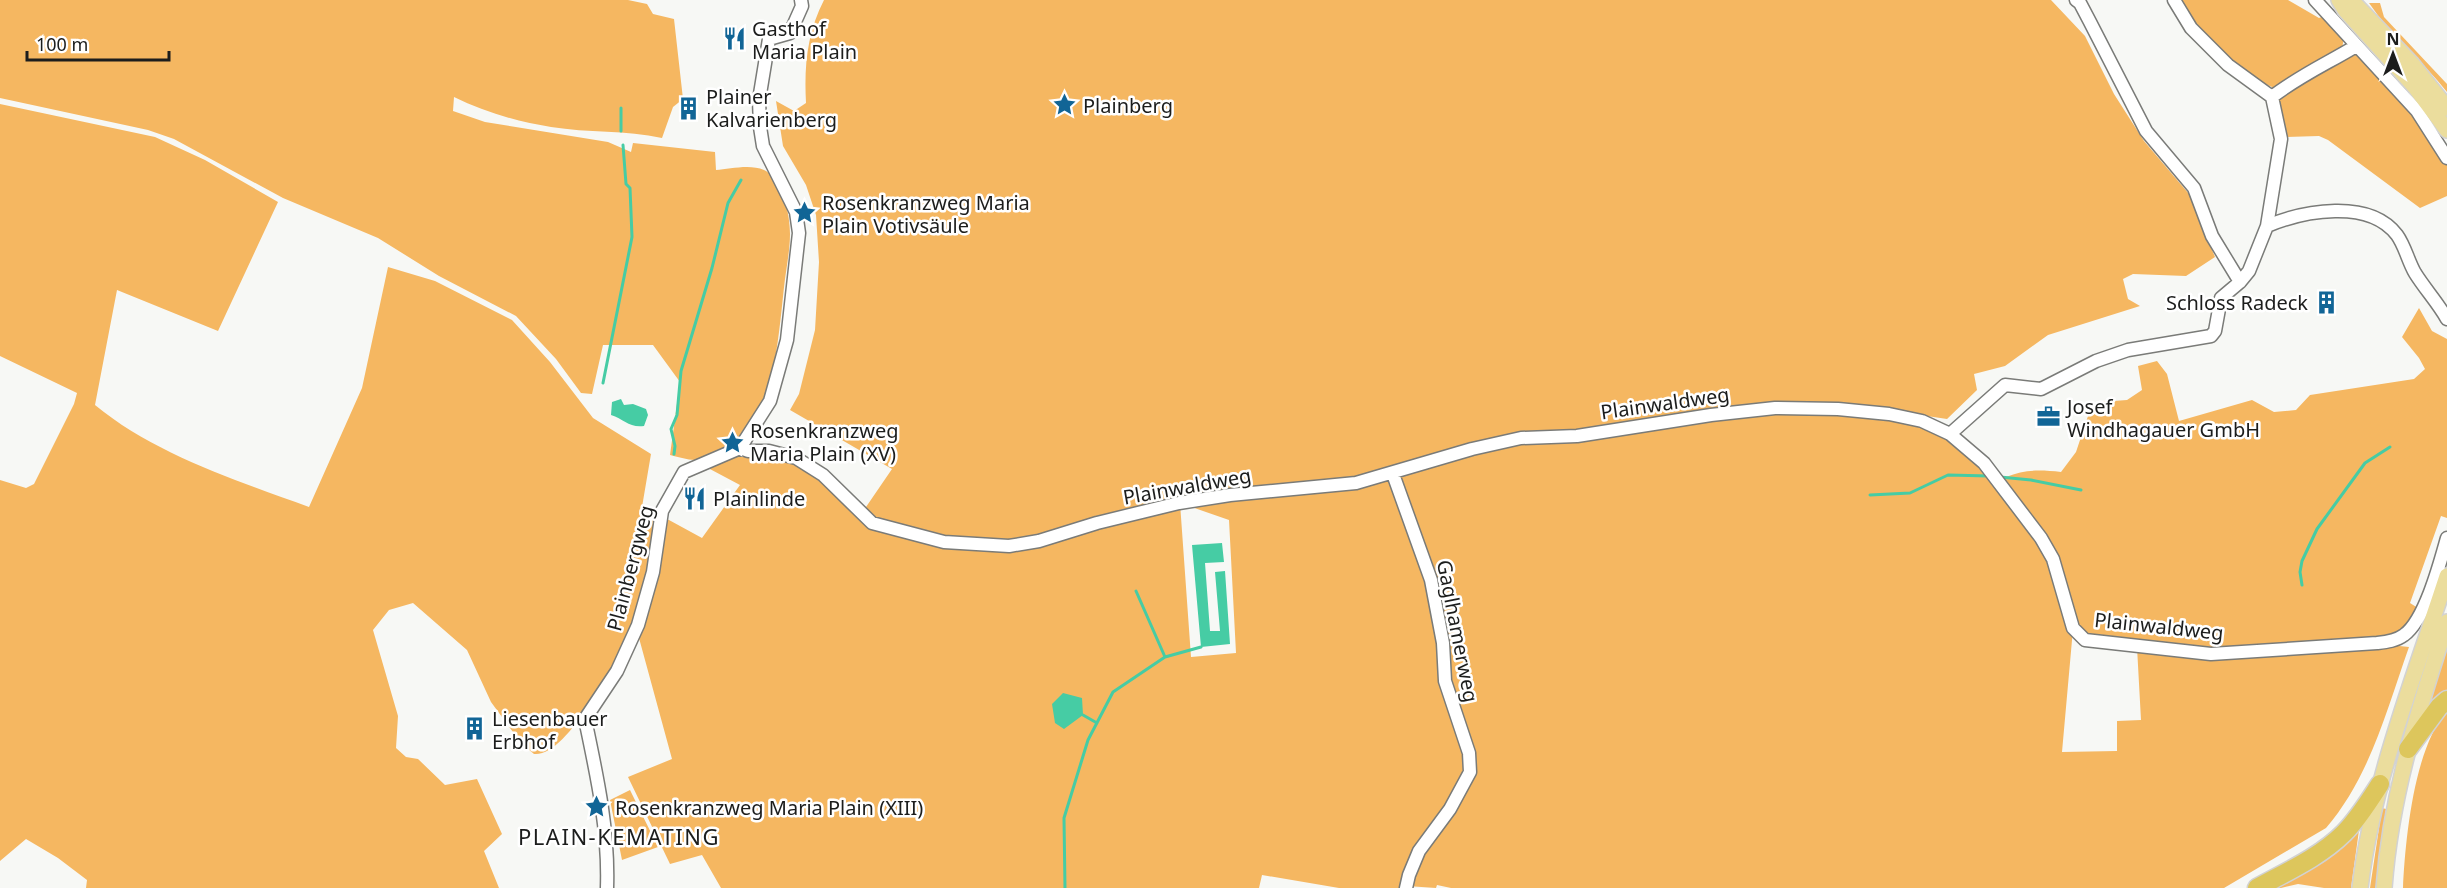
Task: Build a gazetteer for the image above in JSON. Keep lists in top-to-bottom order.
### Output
{
  "streets": {
    "street": ["Plainwaldweg", "Plainbergweg", "Gaglhamerweg"]
  },
  "crossings": [
    ["Plainwaldweg", "Plainbergweg"],
    ["Plainwaldweg", "Gaglhamerweg"]
  ],
  "districts": ["PLAIN-KEMATING"],
  "places": {
    "restaurant": ["Gasthof Maria Plain", "Plainlinde"],
    "place": [
      "Plainberg",
      "Rosenkranzweg Maria Plain Votivsäule",
      "Rosenkranzweg Maria Plain (XV)",
      "Rosenkranzweg Maria Plain (XIII)"
    ],
    "building": ["Plainer Kalvarienberg", "Schloss Radeck", "Liesenbauer Erbhof"],
    "office": ["Josef Windhagauer GmbH"]
  },
  "scale_bar": "100 m",
  "north": "top"
}
